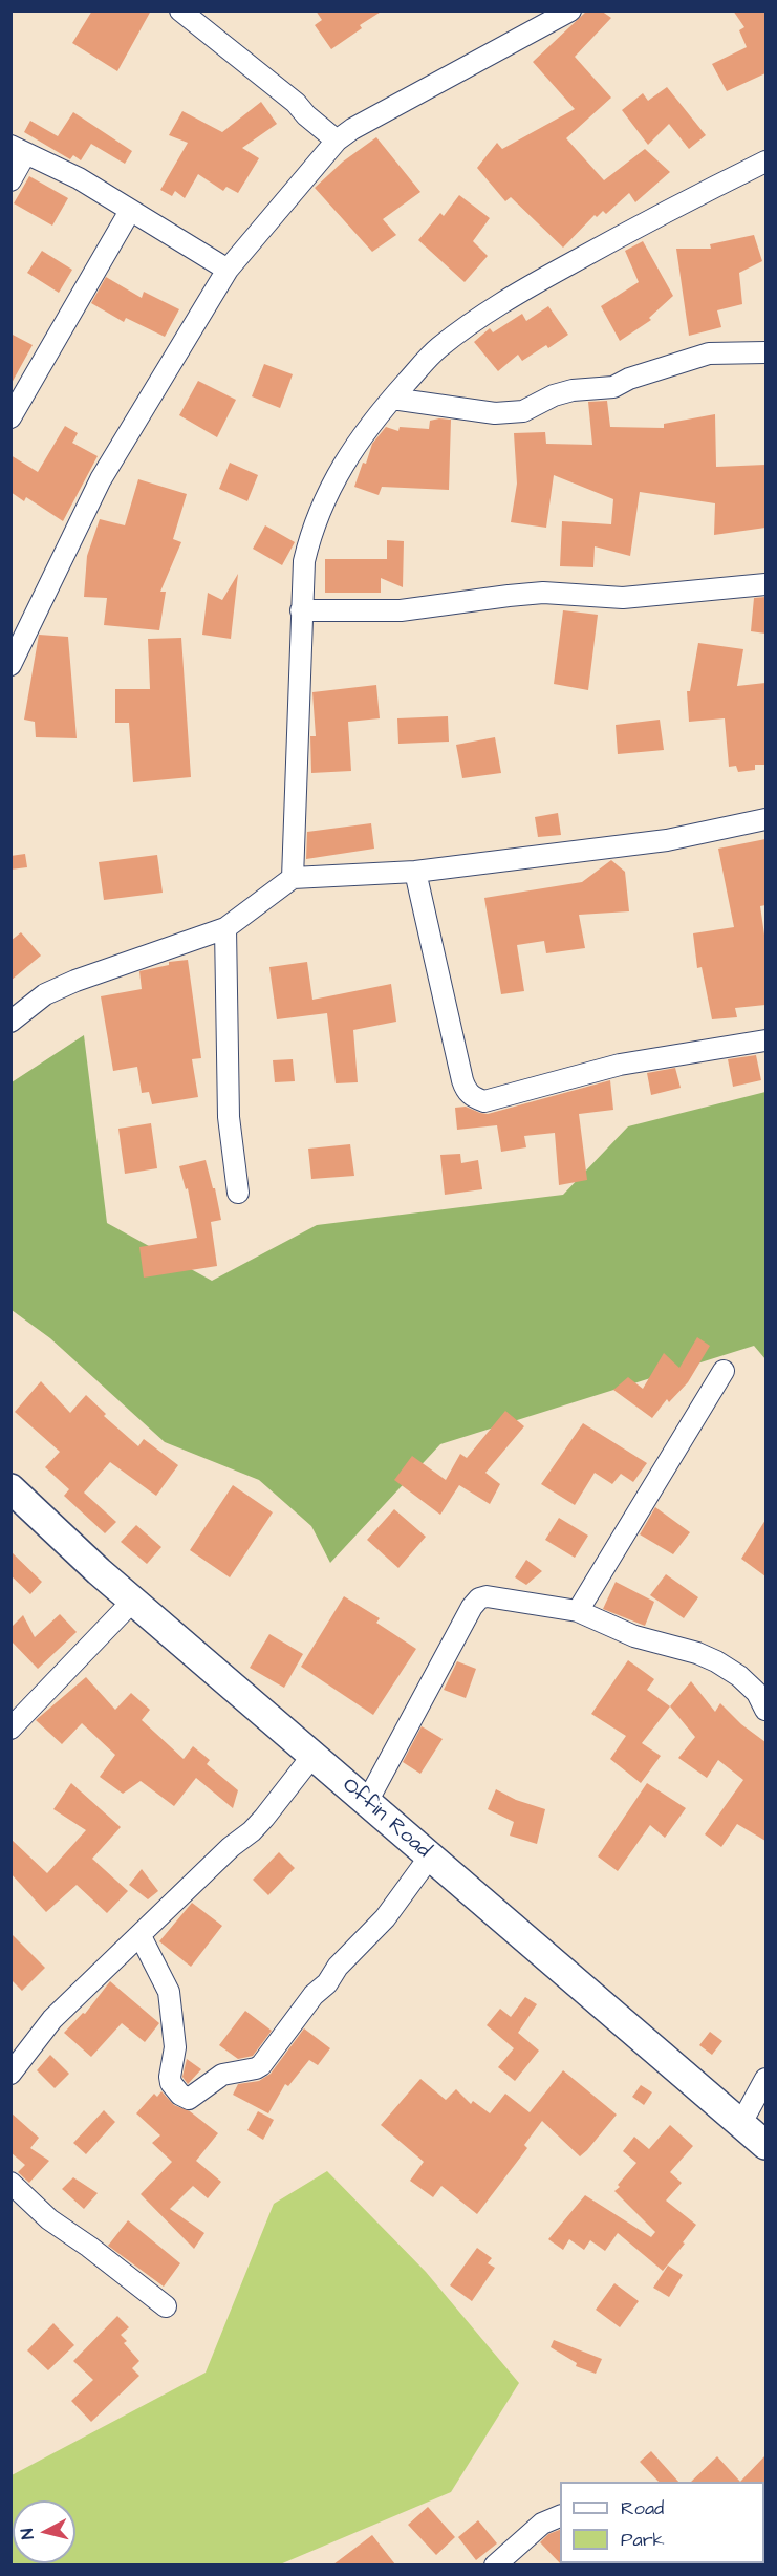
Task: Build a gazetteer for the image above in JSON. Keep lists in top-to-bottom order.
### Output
{
  "streets": {
    "street": ["Offin Road"]
  },
  "legend": ["Road", "Park"],
  "north": "left"
}
